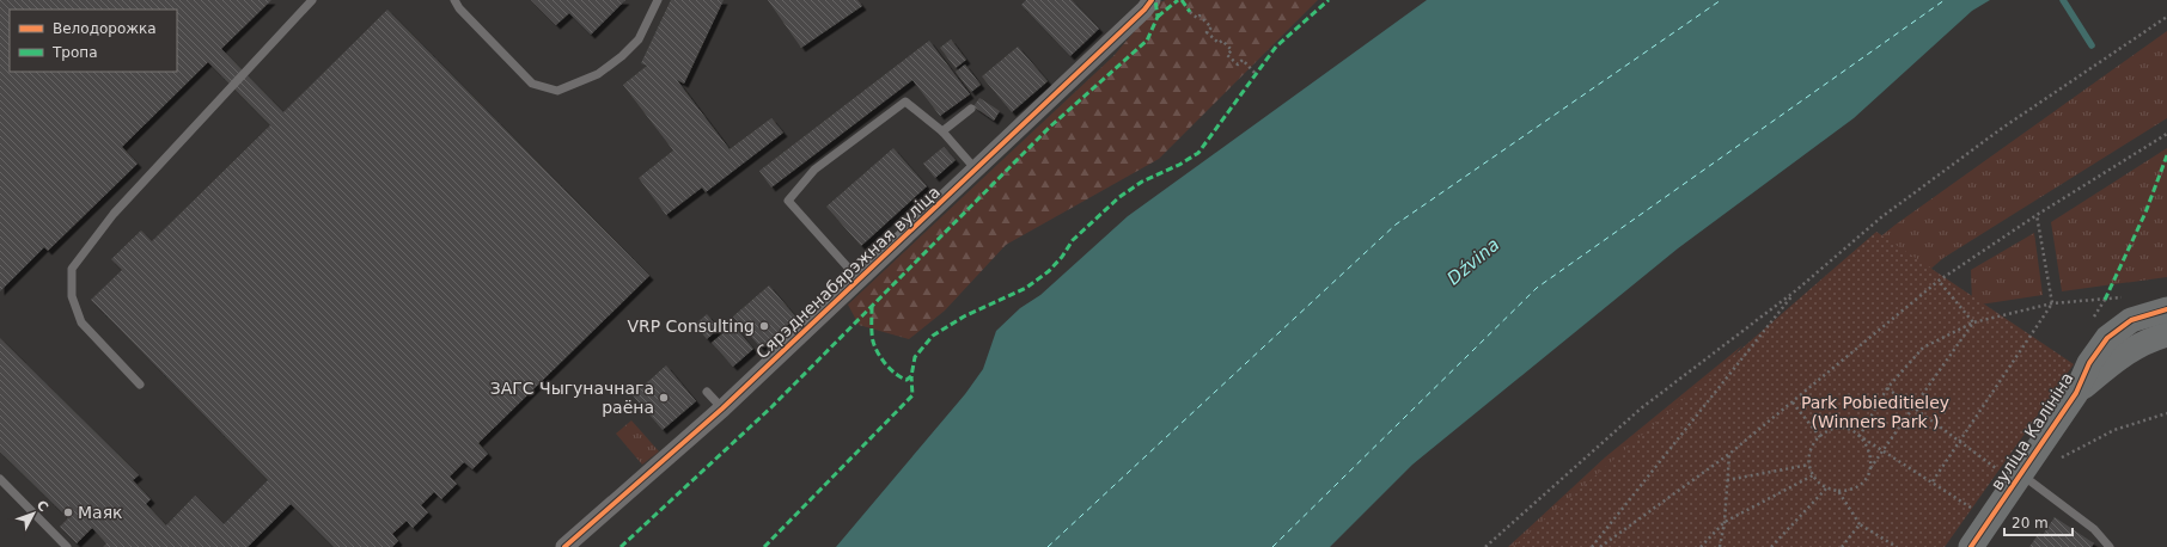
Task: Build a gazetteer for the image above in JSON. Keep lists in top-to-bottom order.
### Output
{
  "streets": {
    "street": ["Сярэдненабярэжная вуліца", "вуліца Калініна"]
  },
  "water": ["Dźvina"],
  "parks": ["Park Pobieditieley (Winners Park )"],
  "places": ["VRP Consulting", "ЗАГС Чыгуначнага раёна", "Маяк"],
  "legend": ["Велодорожка", "Тропа"],
  "scale_bar": "20 m",
  "north": "top right"
}
